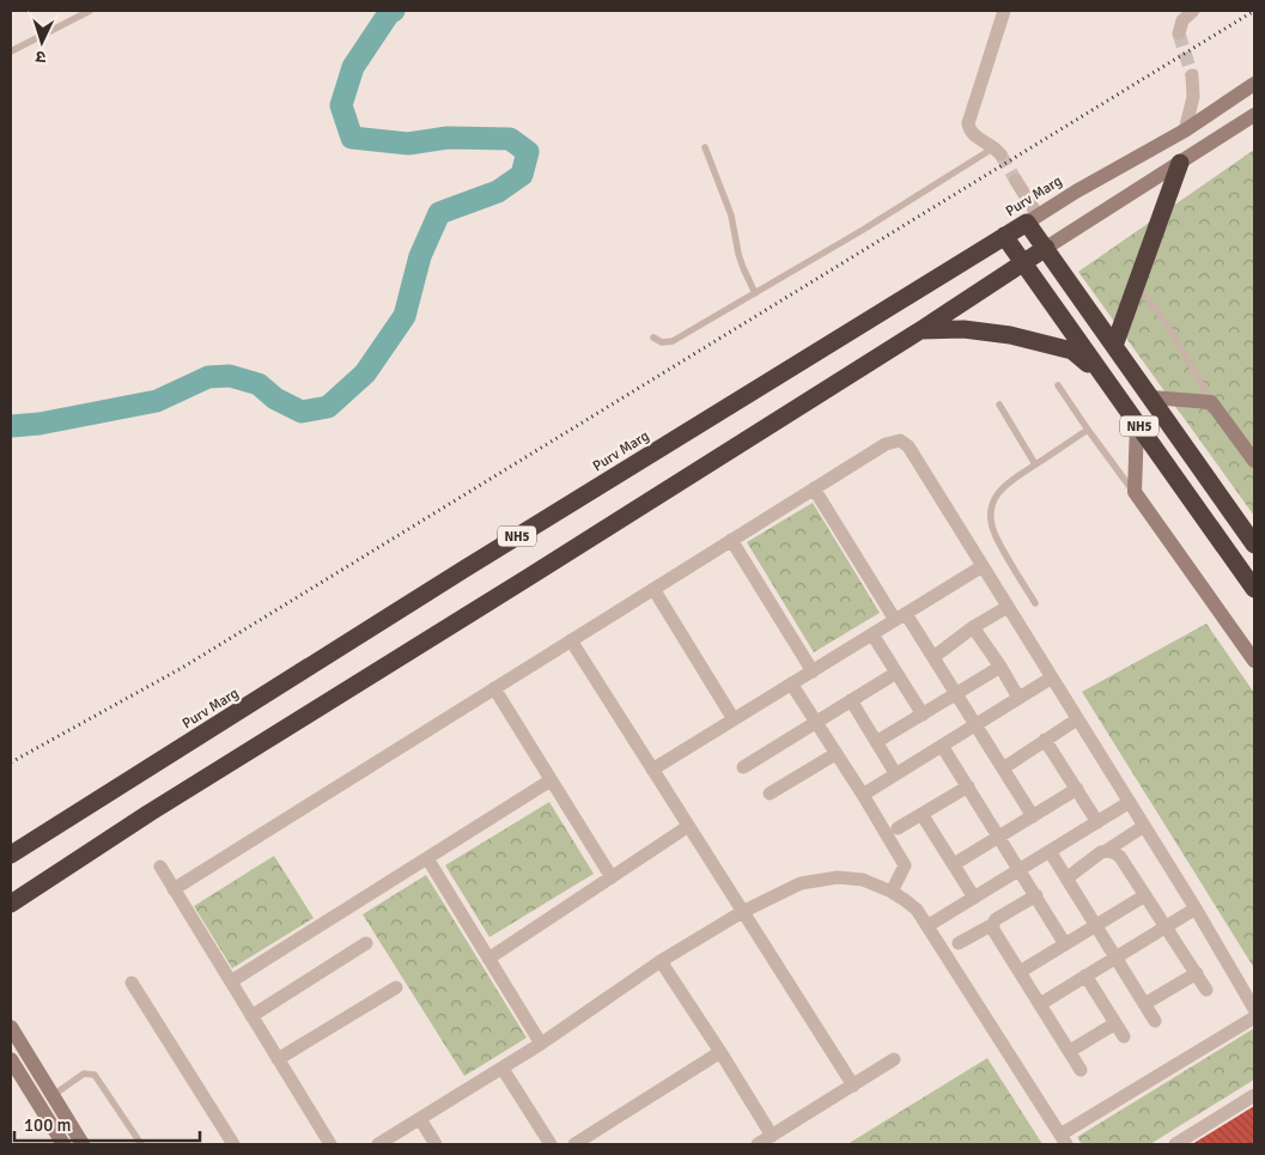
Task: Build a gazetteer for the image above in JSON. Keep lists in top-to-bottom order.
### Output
{
  "streets": {
    "highway": ["Purv Marg", "NH5"]
  },
  "crossings": [
    ["Purv Marg", "NH5"]
  ],
  "scale_bar": "100 m",
  "north": "bottom"
}
